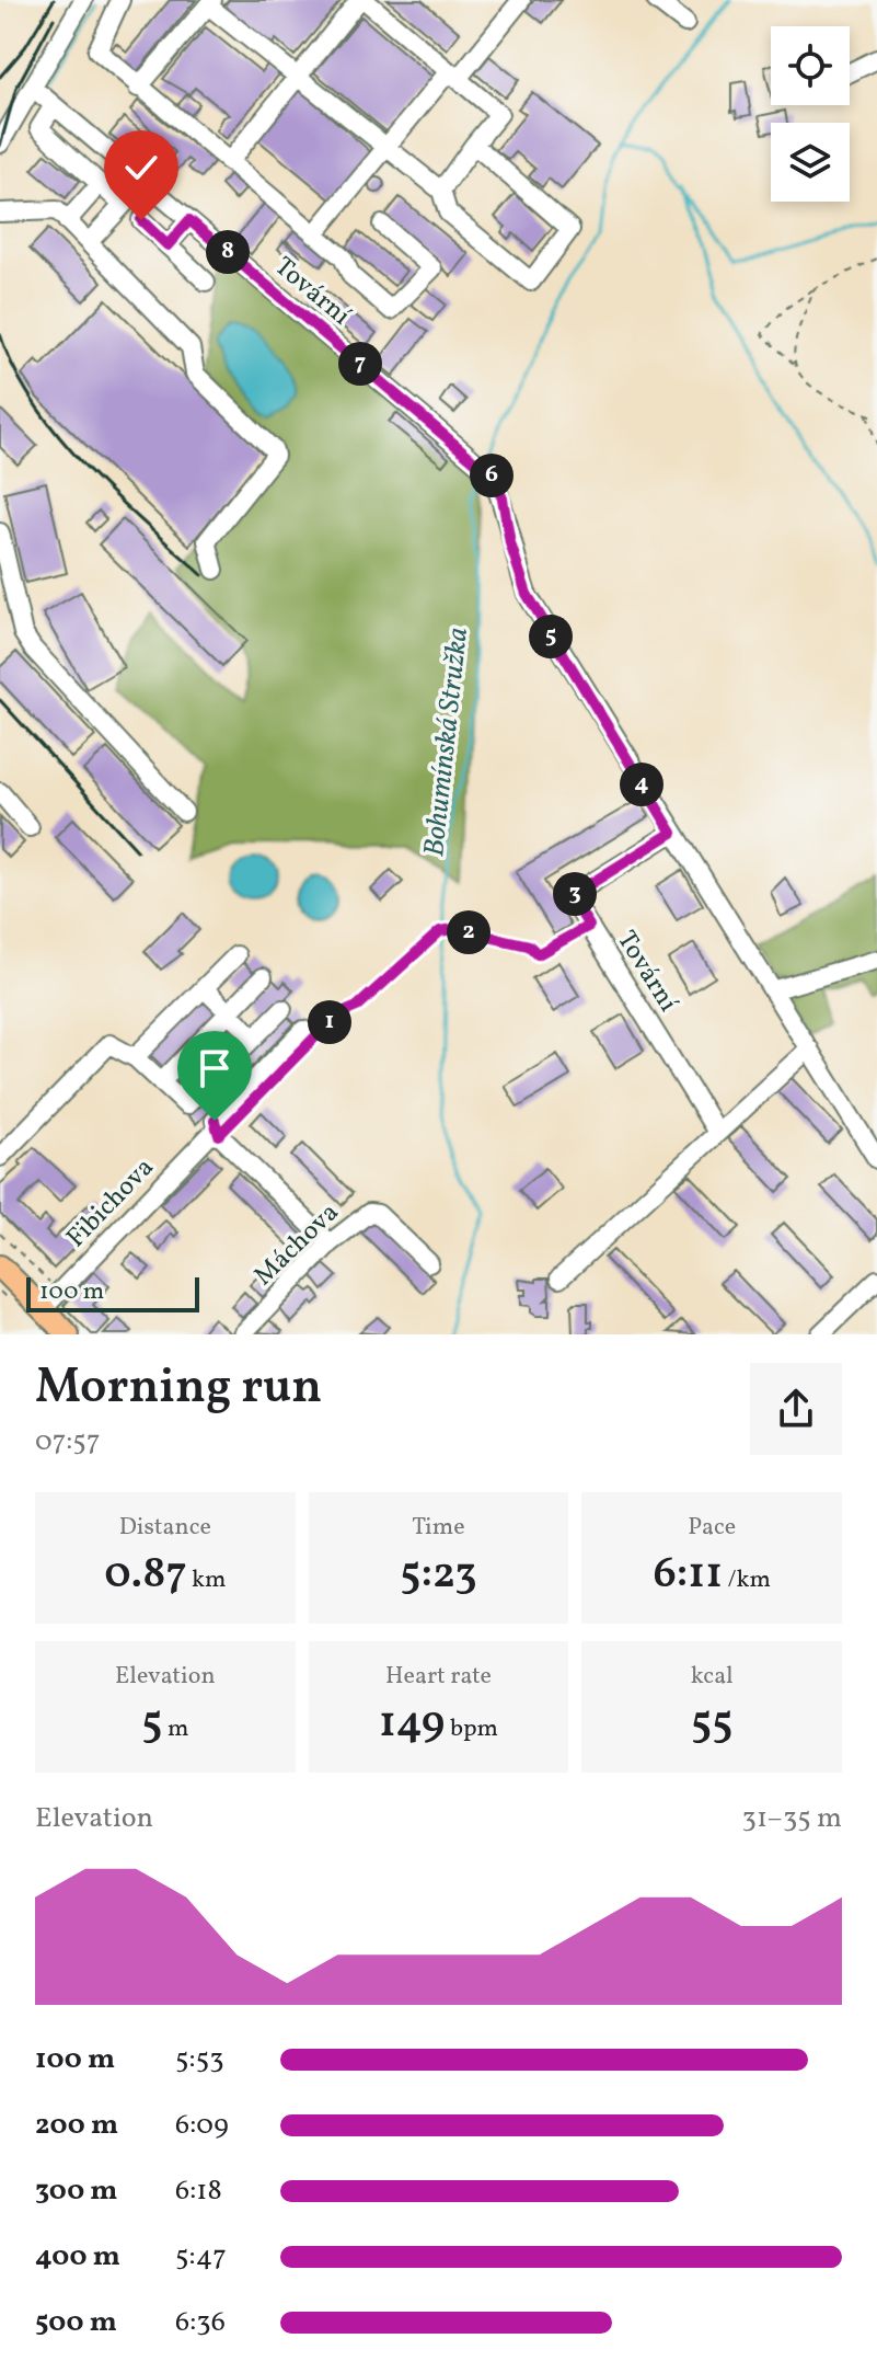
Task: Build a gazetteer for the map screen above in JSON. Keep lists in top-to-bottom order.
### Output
{
  "streets": {
    "street": ["Tovární", "Fibichova", "Máchova"]
  },
  "water": ["Bohumínská Stružka"],
  "scale_bar": "100 m",
  "page": {
    "pins": [
      "8",
      "7",
      "6",
      "5",
      "4",
      "3",
      "2",
      "1"
    ],
    "scale": "100 m",
    "heading": ["Morning run", "07:57"],
    "stats": [
      ["Distance", "0.87 km"],
      ["Time", "5:23"],
      ["Pace", "6:11 /km"],
      ["Elevation", "5 m"],
      ["Heart rate", "149 bpm"],
      ["kcal", "55"]
    ],
    "chart": ["Elevation", "31–35 m"],
    "list": [
      {
        "name": "100 m",
        "note": "5:53"
      },
      {
        "name": "200 m",
        "note": "6:09"
      },
      {
        "name": "300 m",
        "note": "6:18"
      },
      {
        "name": "400 m",
        "note": "5:47"
      },
      {
        "name": "500 m",
        "note": "6:36"
      }
    ]
  }
}
